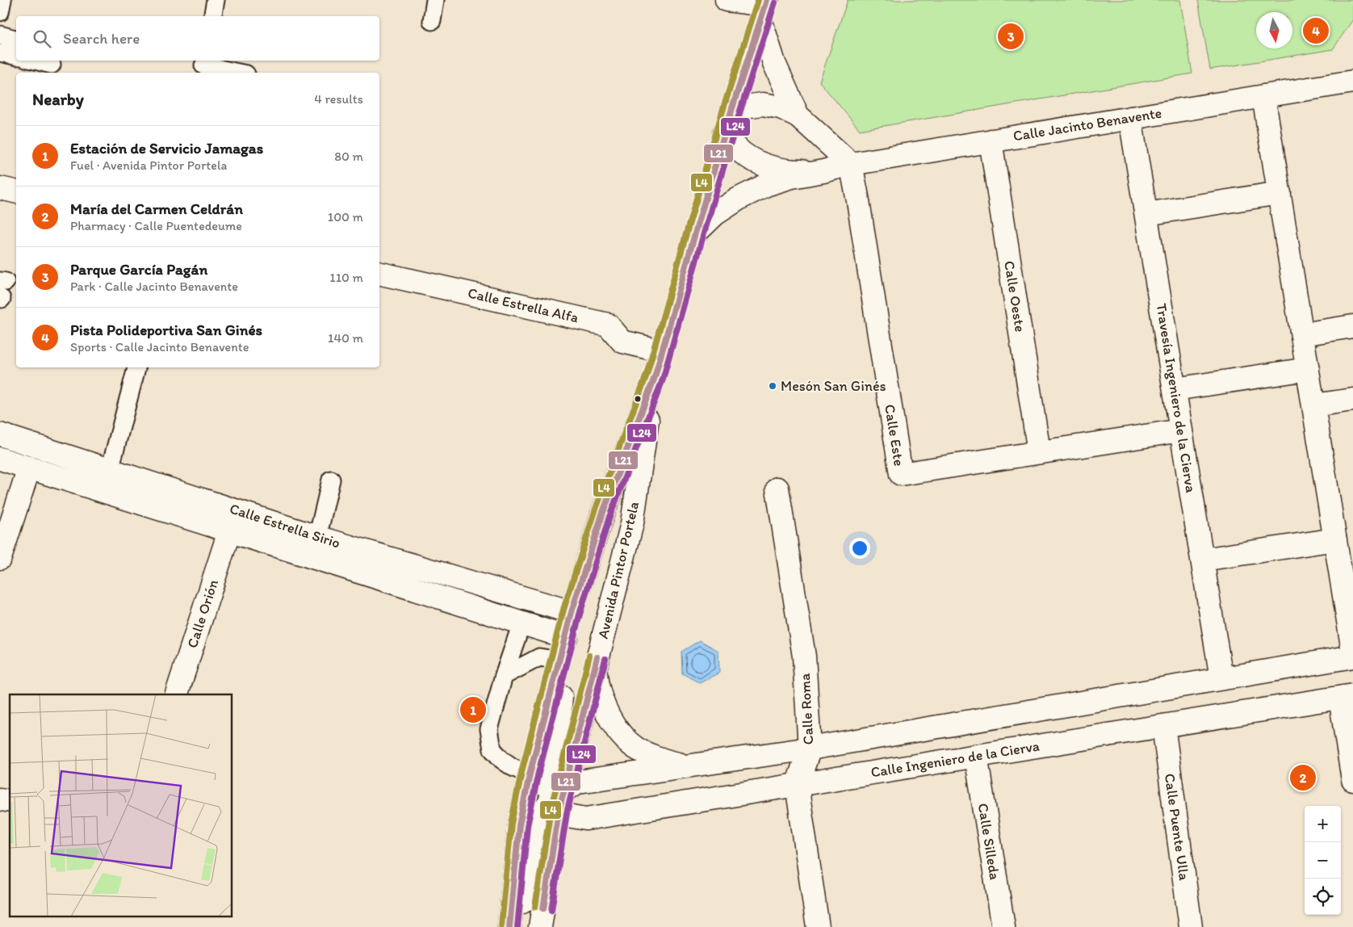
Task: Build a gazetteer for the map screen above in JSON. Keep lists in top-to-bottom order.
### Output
{
  "streets": {
    "street": [
      "Calle Jacinto Benavente",
      "Calle Oeste",
      "Calle Estrella Alfa",
      "Travesía Ingeniero de la Cierva",
      "Calle Este",
      "Calle Estrella Sirio",
      "Avenida Pintor Portela",
      "Calle Orión",
      "Calle Roma",
      "Calle Ingeniero de la Cierva",
      "Calle Puente Ulla",
      "Calle Silleda"
    ]
  },
  "crossings": [
    ["Calle Jacinto Benavente", "Calle Oeste"],
    ["Calle Jacinto Benavente", "Travesía Ingeniero de la Cierva"],
    ["Calle Jacinto Benavente", "Calle Este"],
    ["Calle Jacinto Benavente", "Avenida Pintor Portela"],
    ["Calle Oeste", "Calle Este"],
    ["Calle Estrella Alfa", "Avenida Pintor Portela"],
    ["Travesía Ingeniero de la Cierva", "Calle Este"],
    ["Calle Estrella Sirio", "Avenida Pintor Portela"],
    ["Calle Estrella Sirio", "Calle Orión"],
    ["Avenida Pintor Portela", "Calle Ingeniero de la Cierva"],
    ["Calle Roma", "Calle Ingeniero de la Cierva"],
    ["Calle Ingeniero de la Cierva", "Calle Puente Ulla"],
    ["Calle Ingeniero de la Cierva", "Calle Silleda"]
  ],
  "places": ["Mesón San Ginés"],
  "lines": ["transit line L21", "transit line L4", "transit line L24"],
  "north": "bottom",
  "page": {
    "pins": [
      "4",
      "3",
      "1",
      "2"
    ],
    "search": "Search here",
    "heading": ["Nearby", "4 results"],
    "list": [
      {
        "mark": "1",
        "name": "Estación de Servicio Jamagas",
        "note": "Fuel · Avenida Pintor Portela",
        "value": "80 m"
      },
      {
        "mark": "2",
        "name": "María del Carmen Celdrán",
        "note": "Pharmacy · Calle Puentedeume",
        "value": "100 m"
      },
      {
        "mark": "3",
        "name": "Parque García Pagán",
        "note": "Park · Calle Jacinto Benavente",
        "value": "110 m"
      },
      {
        "mark": "4",
        "name": "Pista Polideportiva San Ginés",
        "note": "Sports · Calle Jacinto Benavente",
        "value": "140 m"
      }
    ],
    "map_buttons": ["+", "−"]
  }
}
